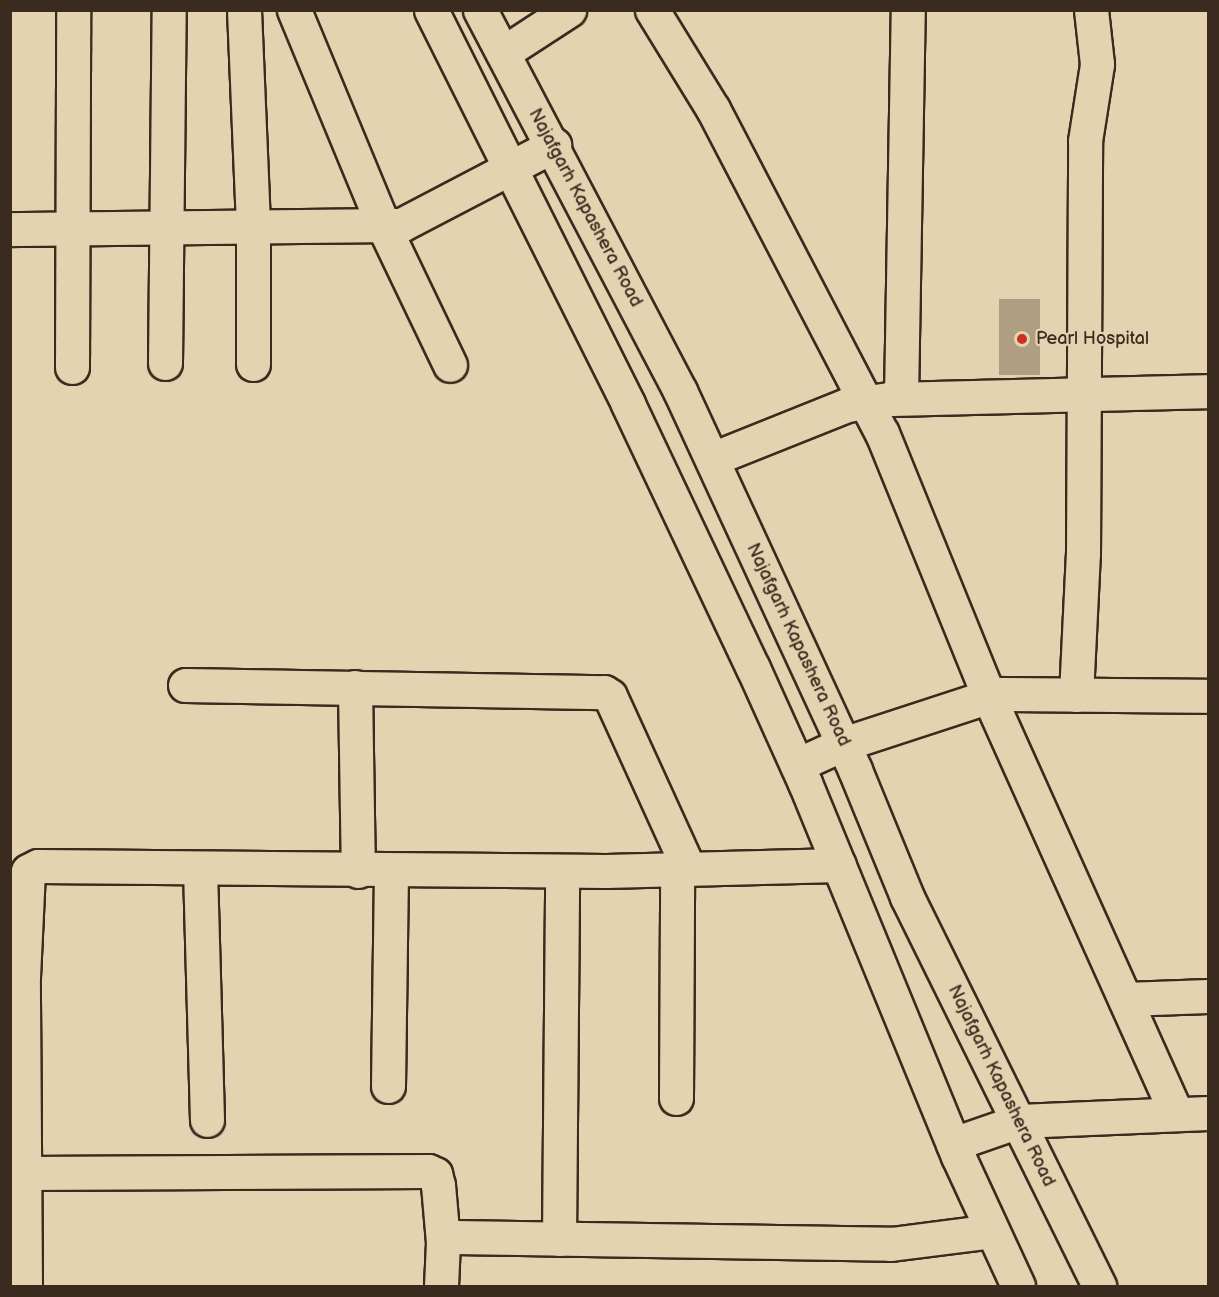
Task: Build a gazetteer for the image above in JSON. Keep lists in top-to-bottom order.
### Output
{
  "streets": {
    "street": ["Najafgarh Kapashera Road"]
  },
  "places": ["Pearl Hospital"]
}
